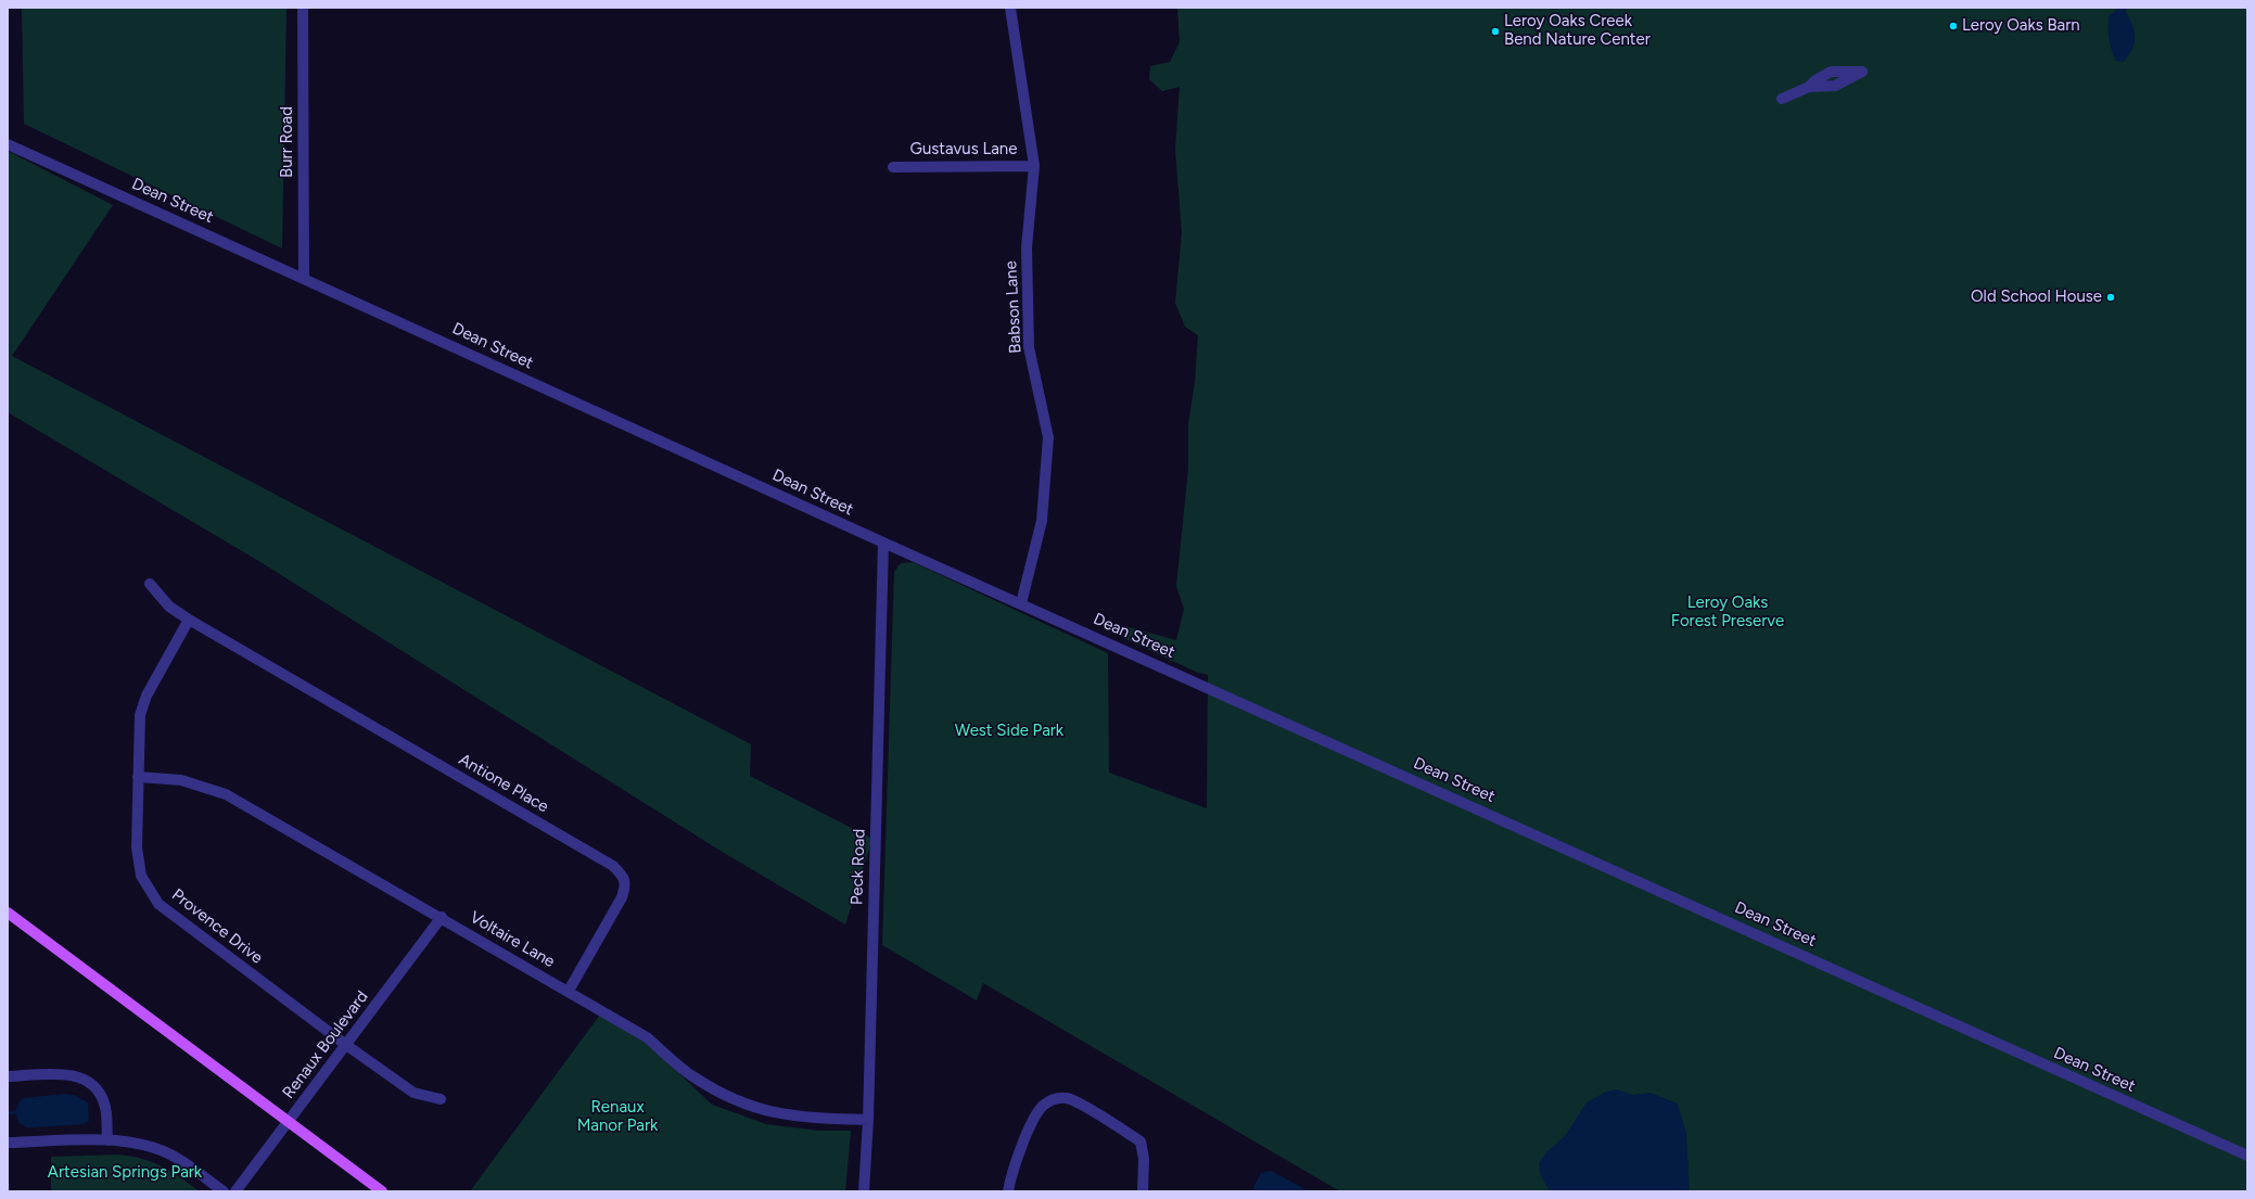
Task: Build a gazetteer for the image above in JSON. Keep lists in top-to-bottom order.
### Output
{
  "streets": {
    "street": [
      "Burr Road",
      "Gustavus Lane",
      "Dean Street",
      "Babson Lane",
      "Antione Place",
      "Peck Road",
      "Provence Drive",
      "Voltaire Lane",
      "Renaux Boulevard"
    ]
  },
  "crossings": [
    ["Burr Road", "Dean Street"],
    ["Gustavus Lane", "Babson Lane"],
    ["Dean Street", "Babson Lane"],
    ["Dean Street", "Peck Road"],
    ["Antione Place", "Provence Drive"],
    ["Antione Place", "Voltaire Lane"],
    ["Peck Road", "Voltaire Lane"],
    ["Provence Drive", "Voltaire Lane"],
    ["Provence Drive", "Renaux Boulevard"],
    ["Voltaire Lane", "Renaux Boulevard"]
  ],
  "parks": [
    "Leroy Oaks Forest Preserve",
    "West Side Park",
    "Renaux Manor Park",
    "Artesian Springs Park"
  ],
  "places": ["Leroy Oaks Barn", "Leroy Oaks Creek Bend Nature Center", "Old School House"]
}
